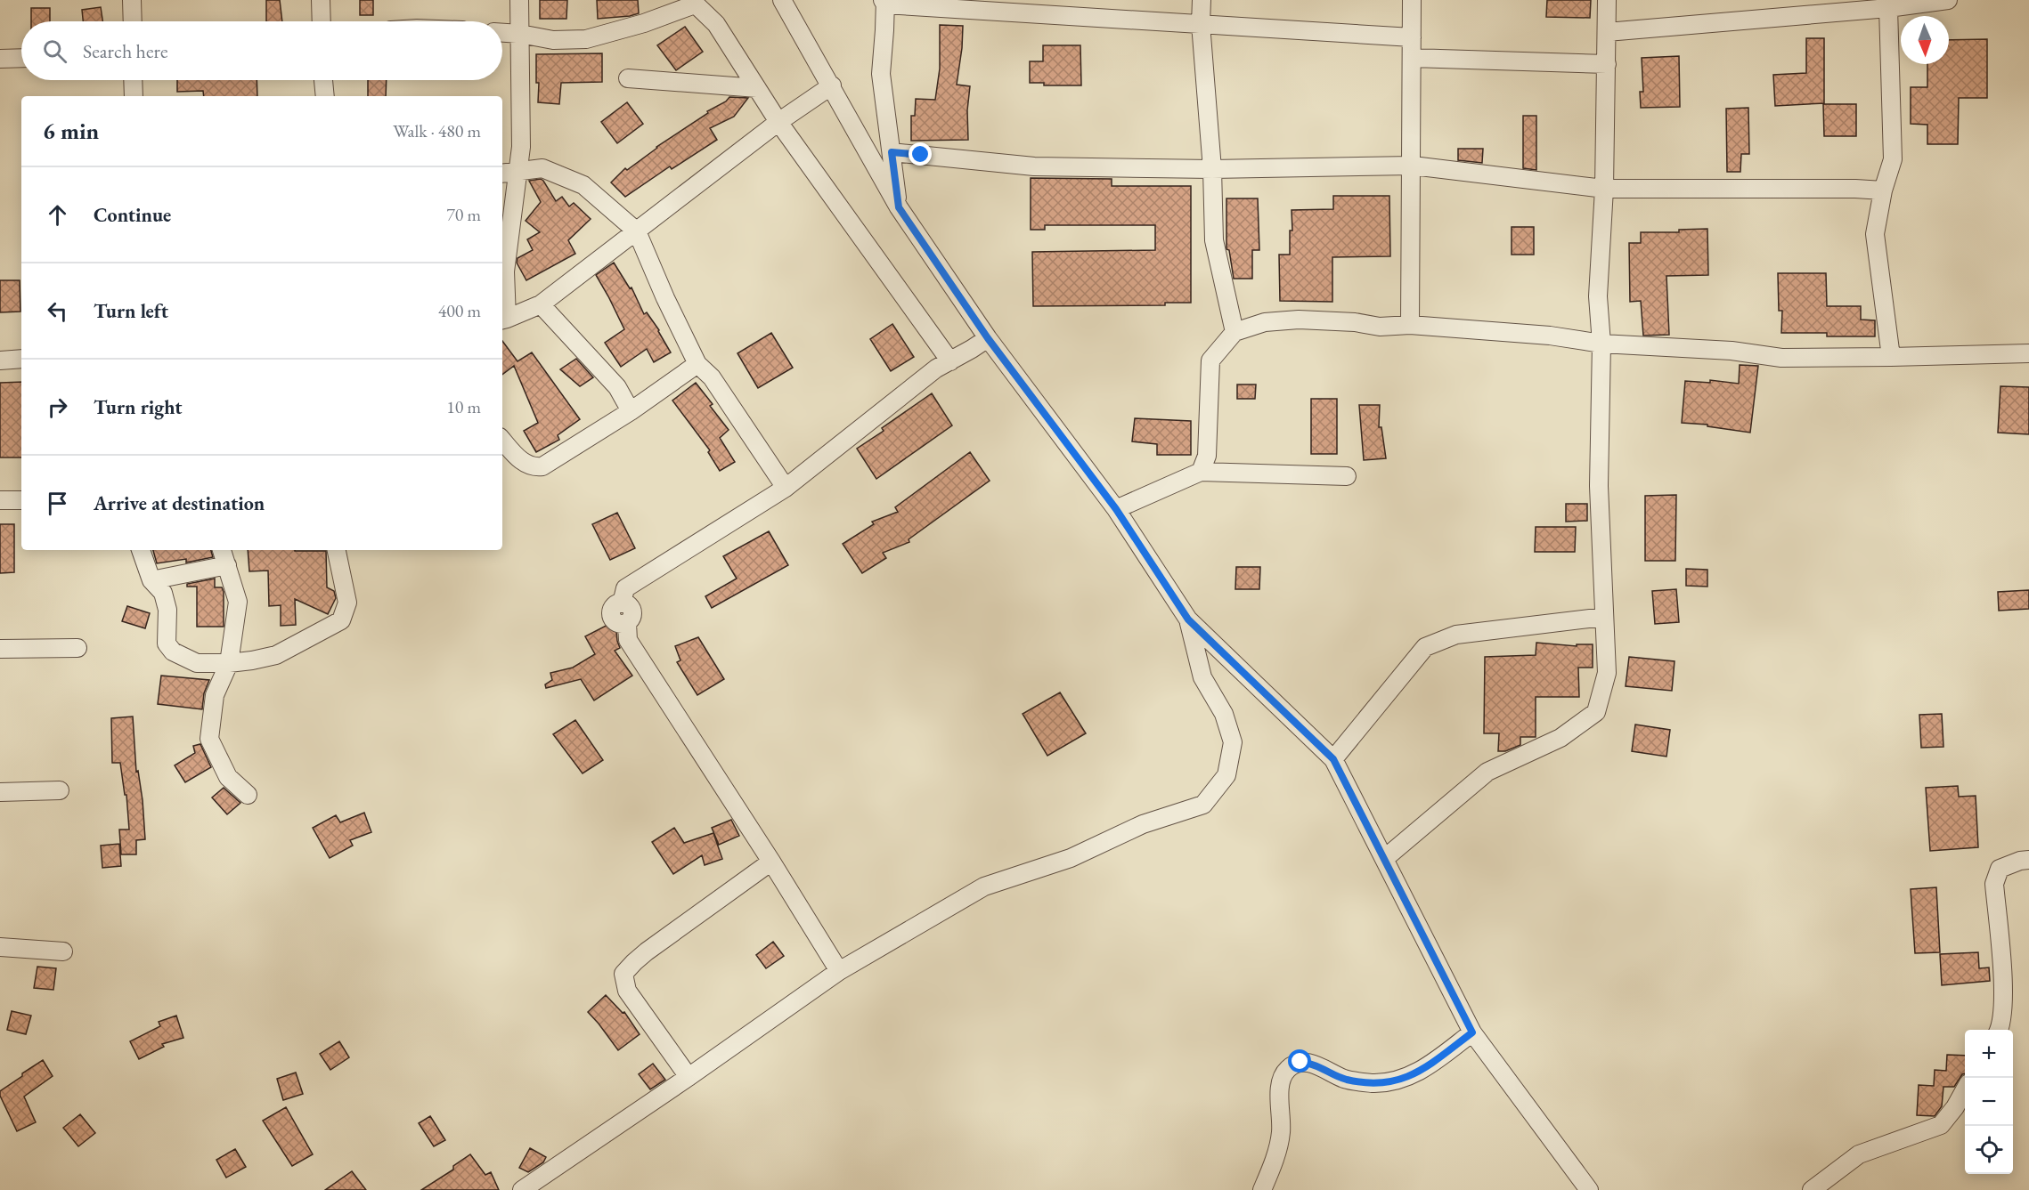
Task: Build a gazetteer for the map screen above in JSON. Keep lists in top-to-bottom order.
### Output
{
  "north": "bottom",
  "page": {
    "search": "Search here",
    "heading": ["6 min", "Walk · 480 m"],
    "list": [
      ["Continue", "70 m"],
      ["Turn left", "400 m"],
      ["Turn right", "10 m"],
      "Arrive at destination"
    ],
    "map_buttons": ["+", "−"]
  }
}
